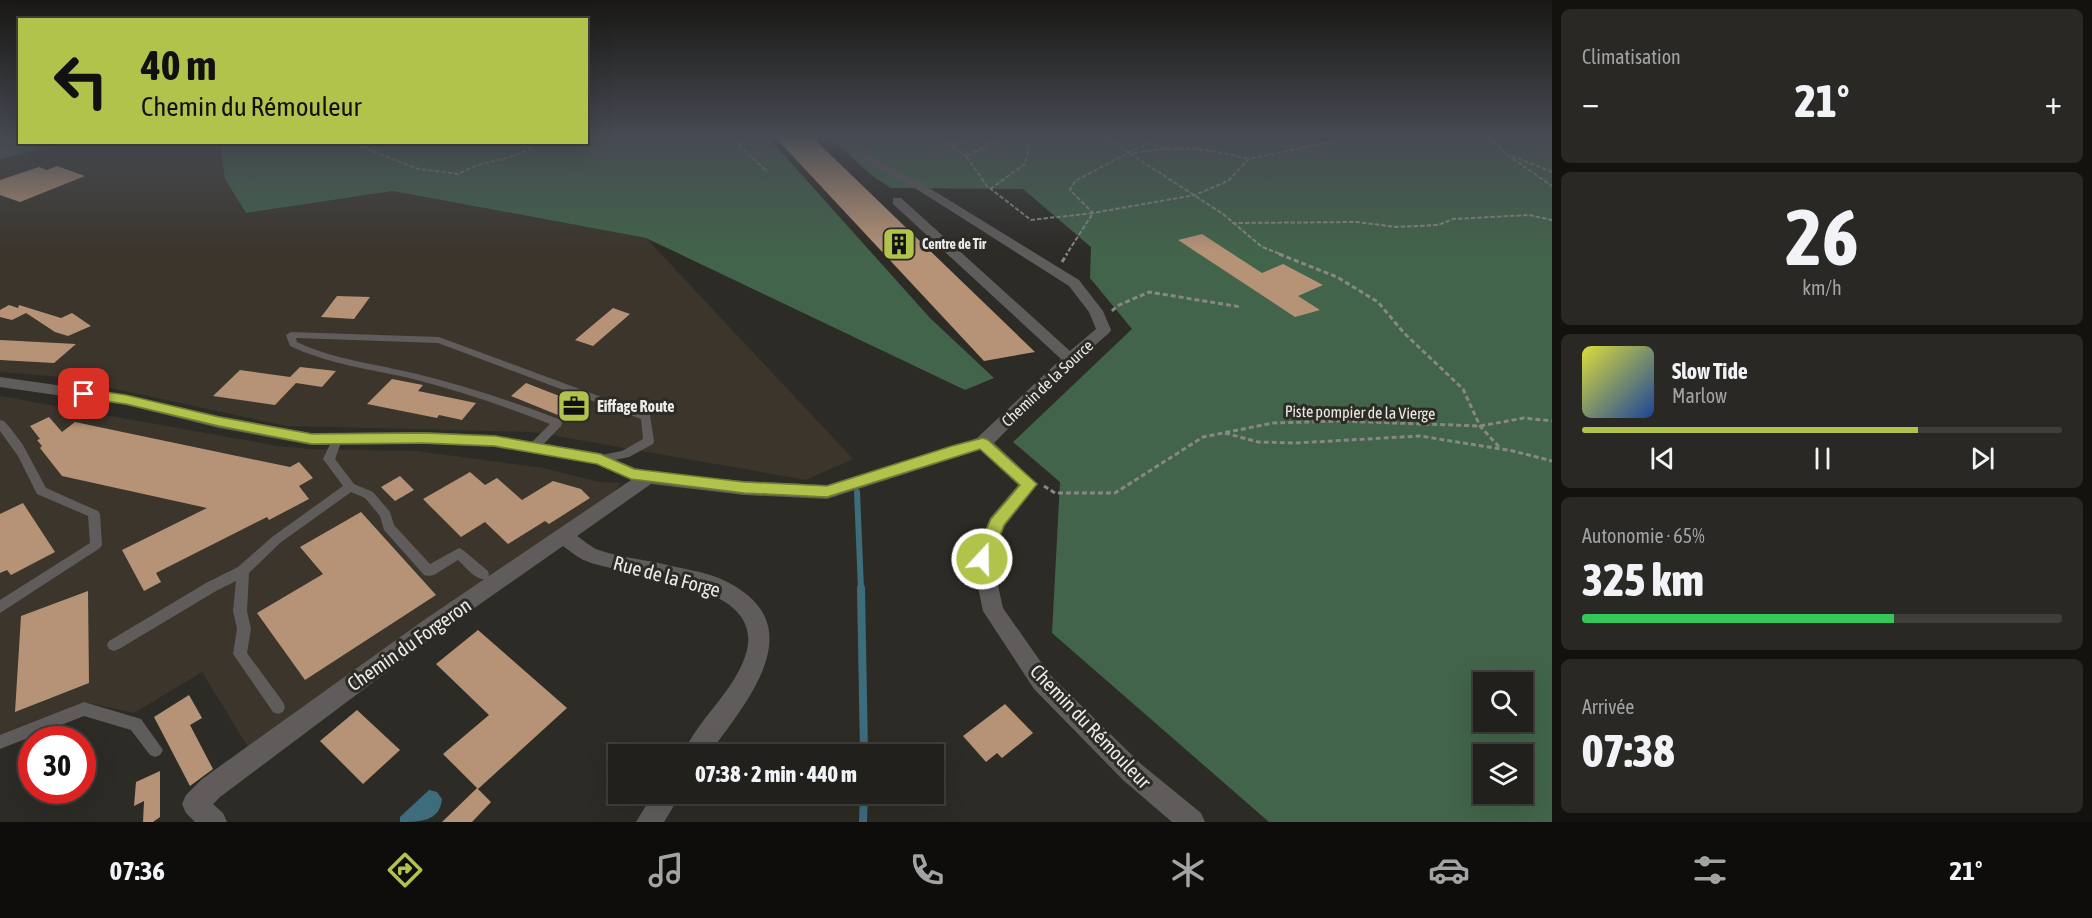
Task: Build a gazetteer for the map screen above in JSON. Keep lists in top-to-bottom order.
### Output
{
  "streets": {
    "street": [
      "Chemin de la Source",
      "Rue de la Forge",
      "Chemin du Forgeron",
      "Chemin du Rémouleur"
    ],
    "path": ["Piste pompier de la Vierge"]
  },
  "crossings": [
    ["Chemin de la Source", "Chemin du Rémouleur"],
    ["Rue de la Forge", "Chemin du Forgeron"]
  ],
  "places": {
    "building": ["Centre de Tir"],
    "office": ["Eiffage Route"]
  },
  "page": {
    "tile": [
      "Climatisation",
      ["26", "km/h"],
      ["Autonomie · 65%", "325 km"],
      ["Arrivée", "07:38"]
    ],
    "turn": ["40 m", "Chemin du Rémouleur"],
    "heat": ["−", "21°", "+"],
    "song": ["Slow Tide", "Marlow"],
    "limit": "30",
    "trip": "07:38 · 2 min · 440 m",
    "tabs": ["07:36", "21°"]
  }
}
